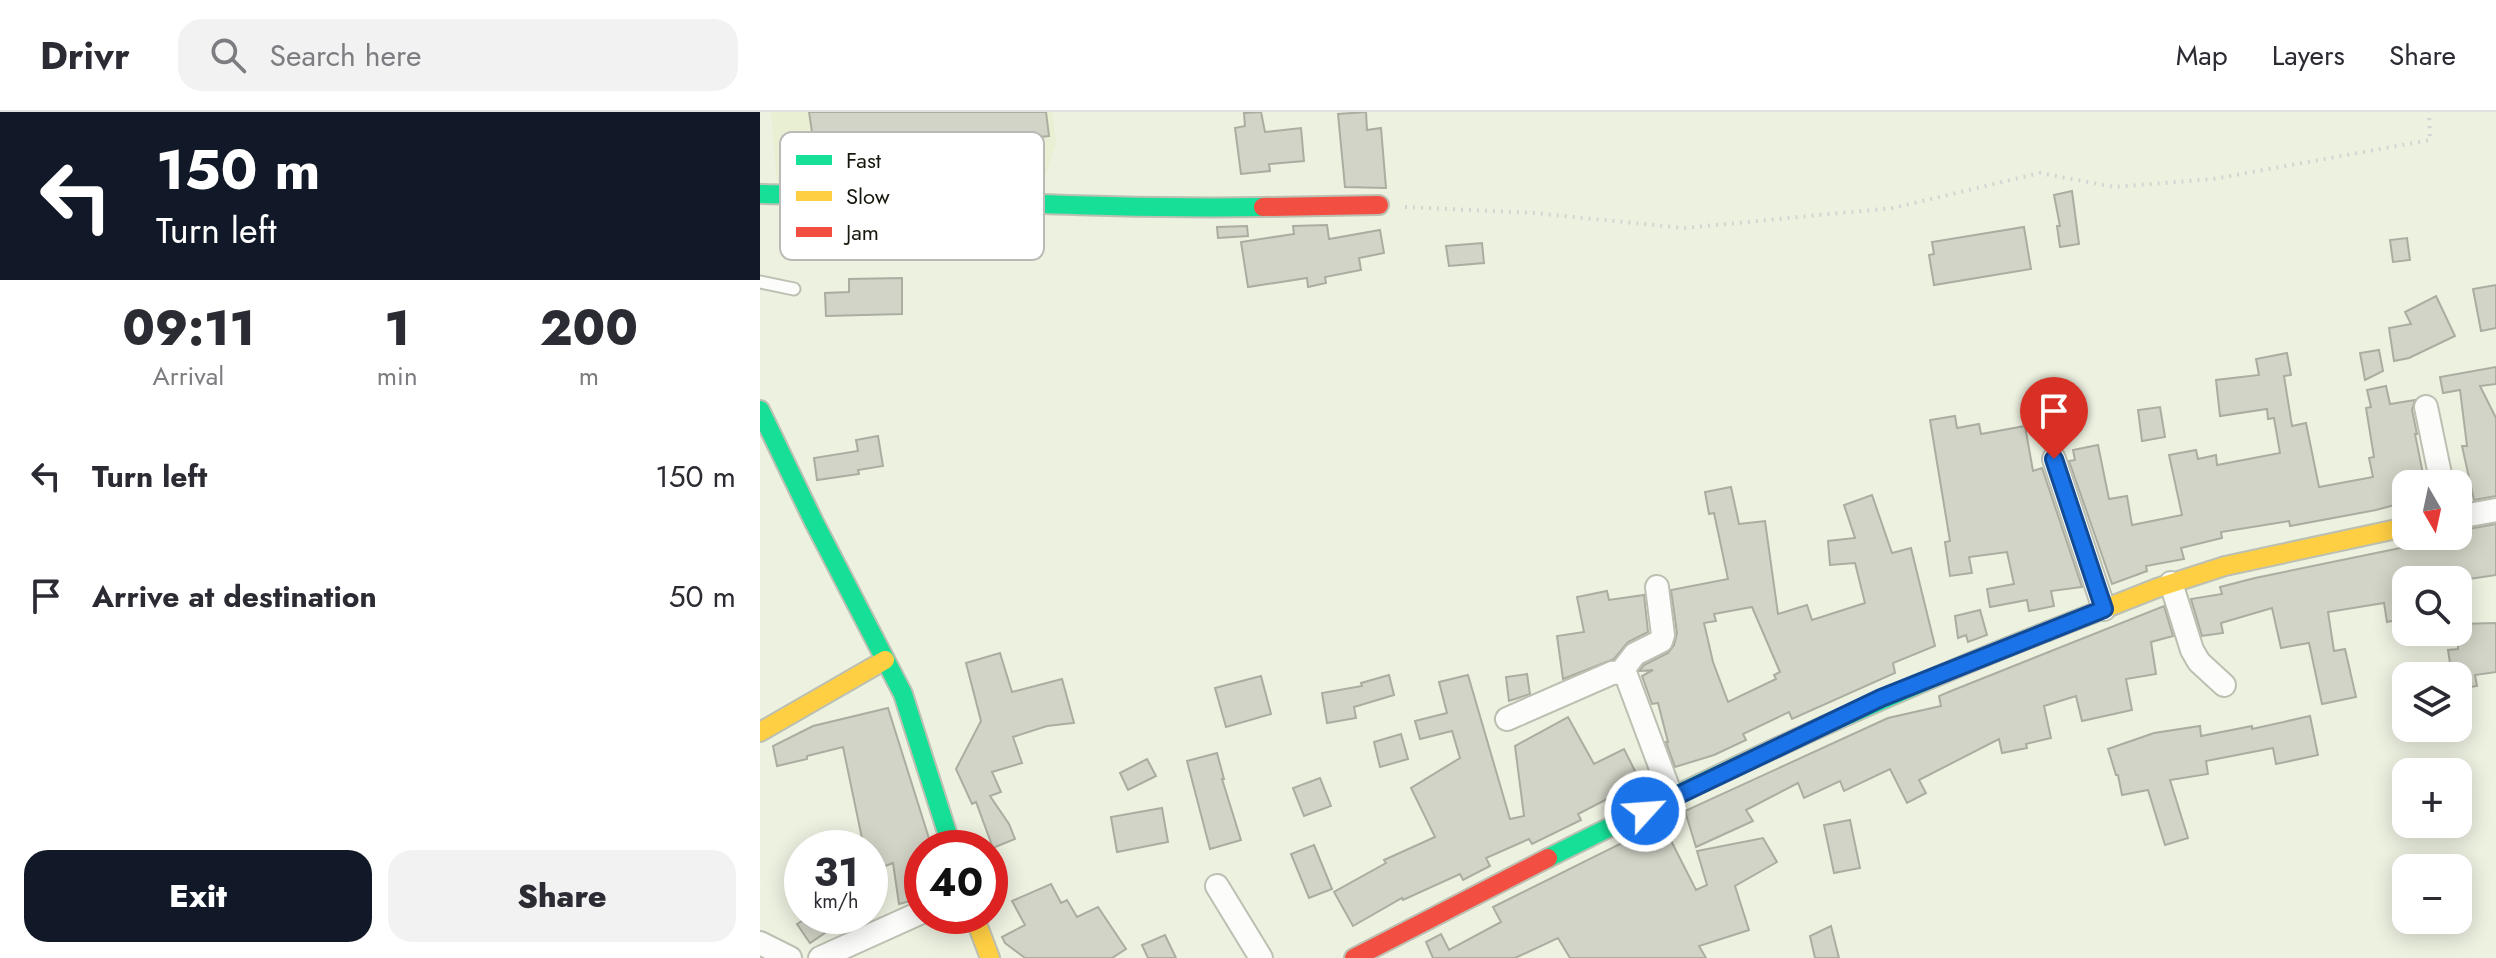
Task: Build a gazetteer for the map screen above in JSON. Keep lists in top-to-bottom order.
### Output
{
  "legend": ["Fast", "Slow", "Jam"],
  "north": "bottom",
  "page": {
    "header": "Drivr",
    "search": "Search here",
    "nav": ["Map", "Layers", "Share"],
    "turn": ["150 m", "Turn left"],
    "eta": [
      "09:11",
      "Arrival",
      "1",
      "min",
      "200",
      "m"
    ],
    "list": [
      {
        "name": "Turn left",
        "value": "150 m"
      },
      {
        "name": "Arrive at destination",
        "value": "50 m"
      }
    ],
    "map_buttons": ["+", "−"],
    "speed": "31 km/h",
    "limit": "40",
    "buttons": ["Exit", "Share"]
  }
}
